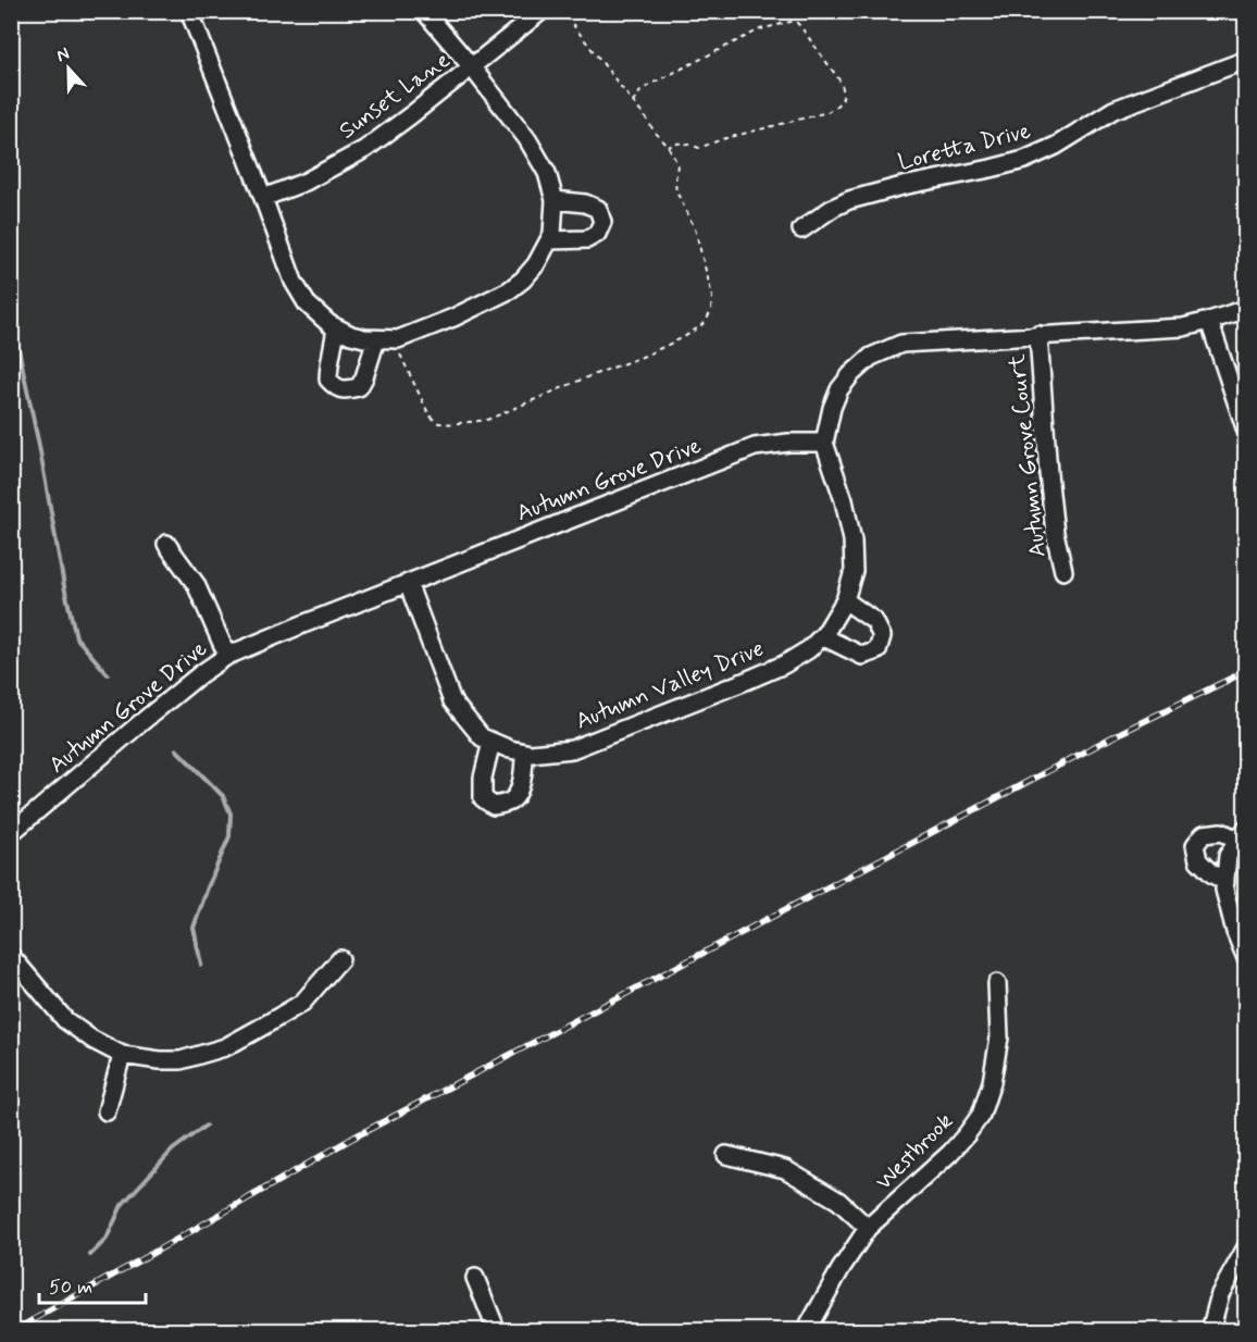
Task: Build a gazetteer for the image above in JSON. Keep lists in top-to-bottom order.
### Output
{
  "streets": {
    "street": [
      "Sunset Lane",
      "Loretta Drive",
      "Autumn Grove Court",
      "Autumn Grove Drive",
      "Autumn Valley Drive",
      "Westbrook"
    ]
  },
  "crossings": [
    ["Autumn Grove Drive", "Autumn Valley Drive"]
  ],
  "scale_bar": "50 m",
  "north": "top"
}
